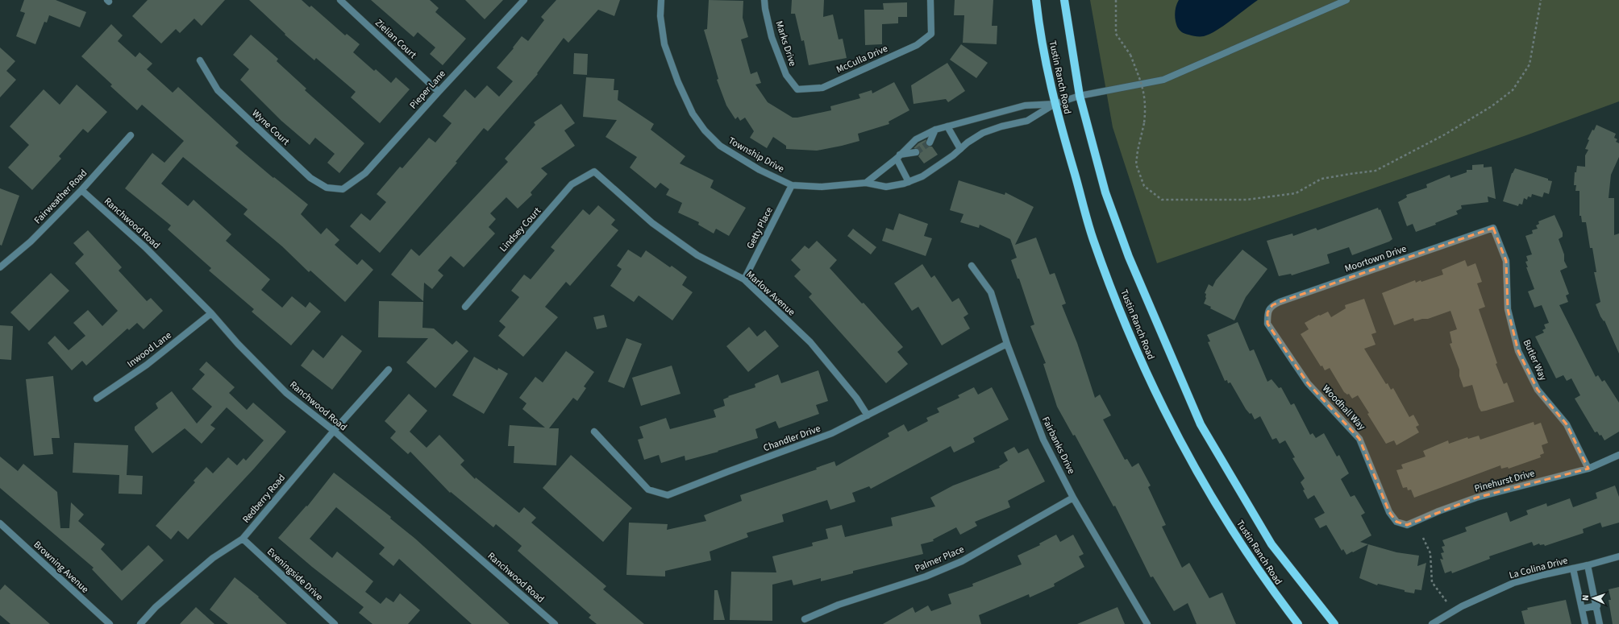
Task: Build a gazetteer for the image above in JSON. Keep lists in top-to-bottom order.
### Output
{
  "streets": {
    "main road": ["Tustin Ranch Road"],
    "street": [
      "Zielian Court",
      "Marks Drive",
      "McCulla Drive",
      "Pieper Lane",
      "Wyne Court",
      "Township Drive",
      "Fairweather Road",
      "Ranchwood Road",
      "Getty Place",
      "Lindsey Court",
      "Moortown Drive",
      "Marlow Avenue",
      "Inwood Lane",
      "Butler Way",
      "Woodhall Way",
      "Chandler Drive",
      "Fairbanks Drive",
      "Pinehurst Drive",
      "Redberry Road",
      "Palmer Place",
      "Browning Avenue",
      "La Colina Drive",
      "Eveningside Drive"
    ]
  },
  "crossings": [
    ["Zielian Court", "Pieper Lane"],
    ["Marks Drive", "McCulla Drive"],
    ["Tustin Ranch Road", "Township Drive"],
    ["Pieper Lane", "Wyne Court"],
    ["Township Drive", "Getty Place"],
    ["Fairweather Road", "Ranchwood Road"],
    ["Ranchwood Road", "Inwood Lane"],
    ["Ranchwood Road", "Redberry Road"],
    ["Getty Place", "Marlow Avenue"],
    ["Lindsey Court", "Marlow Avenue"],
    ["Moortown Drive", "Butler Way"],
    ["Moortown Drive", "Woodhall Way"],
    ["Marlow Avenue", "Chandler Drive"],
    ["Butler Way", "Pinehurst Drive"],
    ["Woodhall Way", "Pinehurst Drive"],
    ["Chandler Drive", "Fairbanks Drive"],
    ["Fairbanks Drive", "Palmer Place"],
    ["Redberry Road", "Eveningside Drive"]
  ],
  "north": "left"
}
